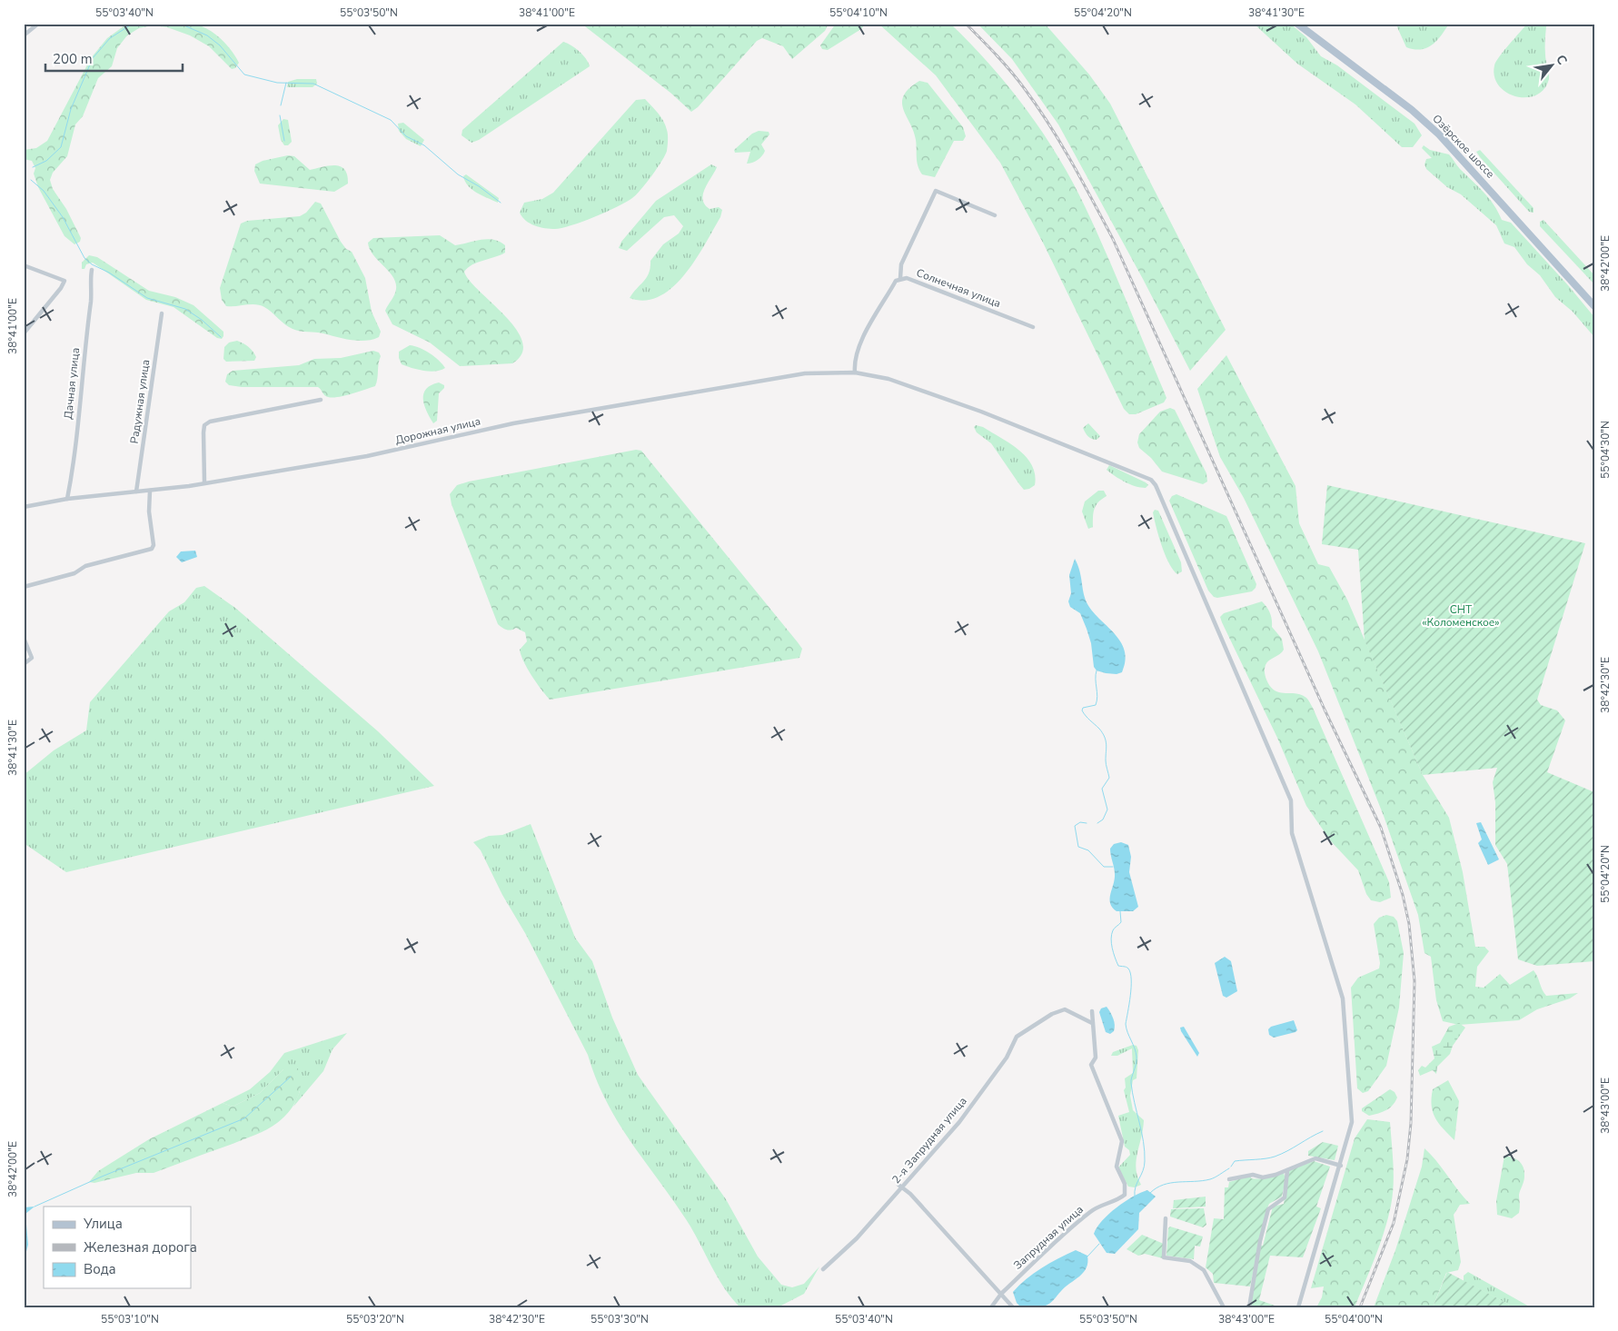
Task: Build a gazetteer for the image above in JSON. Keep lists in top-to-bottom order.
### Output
{
  "streets": {
    "main road": ["Озёрское шоссе"],
    "street": [
      "Солнечная улица",
      "Дачная улица",
      "Радужная улица",
      "Дорожная улица",
      "2-я Запрудная улица",
      "Запрудная улица"
    ]
  },
  "crossings": [
    ["Солнечная улица", "Дорожная улица"],
    ["Дачная улица", "Дорожная улица"],
    ["Радужная улица", "Дорожная улица"],
    ["2-я Запрудная улица", "Запрудная улица"]
  ],
  "parks": ["СНТ «Коломенское»"],
  "legend": ["Улица", "Железная дорога", "Вода"],
  "scale_bar": "200 m",
  "north": "top right",
  "coordinates": [
    "55°03'40\"N",
    "55°03'50\"N",
    "38°41'00\"E",
    "55°04'10\"N",
    "55°04'20\"N",
    "38°41'30\"E",
    "38°42'00\"E",
    "55°04'30\"N",
    "38°42'30\"E",
    "38°43'00\"E",
    "55°03'10\"N",
    "55°03'20\"N",
    "55°03'30\"N",
    "55°04'00\"N"
  ]
}
